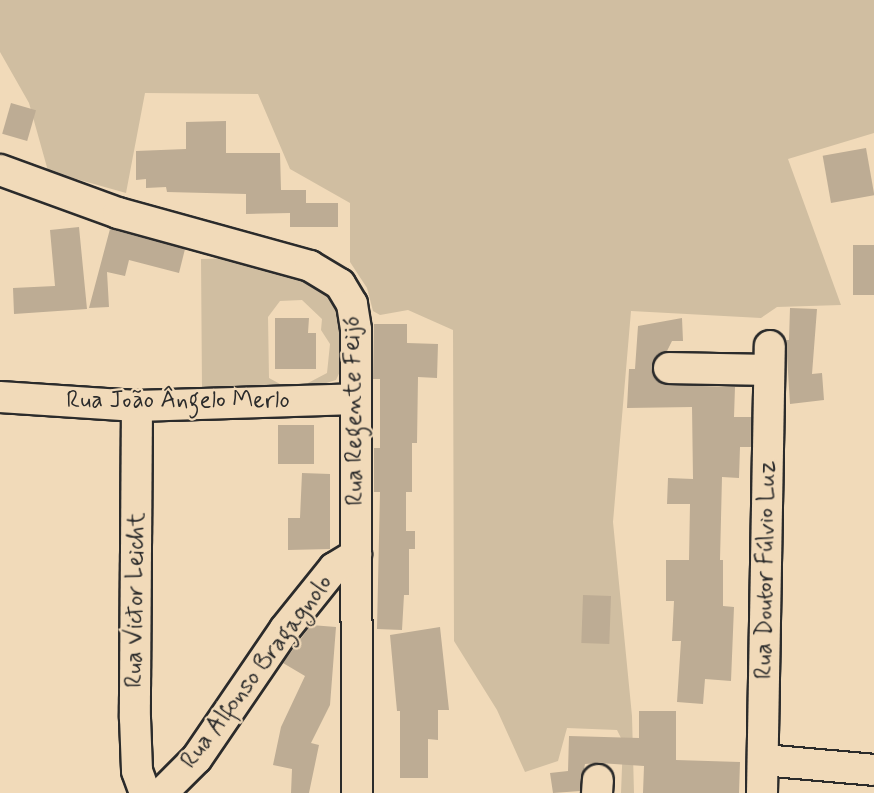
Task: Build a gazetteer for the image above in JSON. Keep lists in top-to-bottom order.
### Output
{
  "streets": {
    "street": [
      "Rua João Ângelo Merlo",
      "Rua Regente Feijó",
      "Rua Doutor Fúlvio Luz",
      "Rua Victor Leicht",
      "Rua Alfonso Bragagnolo"
    ]
  },
  "crossings": [
    ["Rua João Ângelo Merlo", "Rua Regente Feijó"],
    ["Rua João Ângelo Merlo", "Rua Victor Leicht"],
    ["Rua Regente Feijó", "Rua Alfonso Bragagnolo"]
  ]
}
